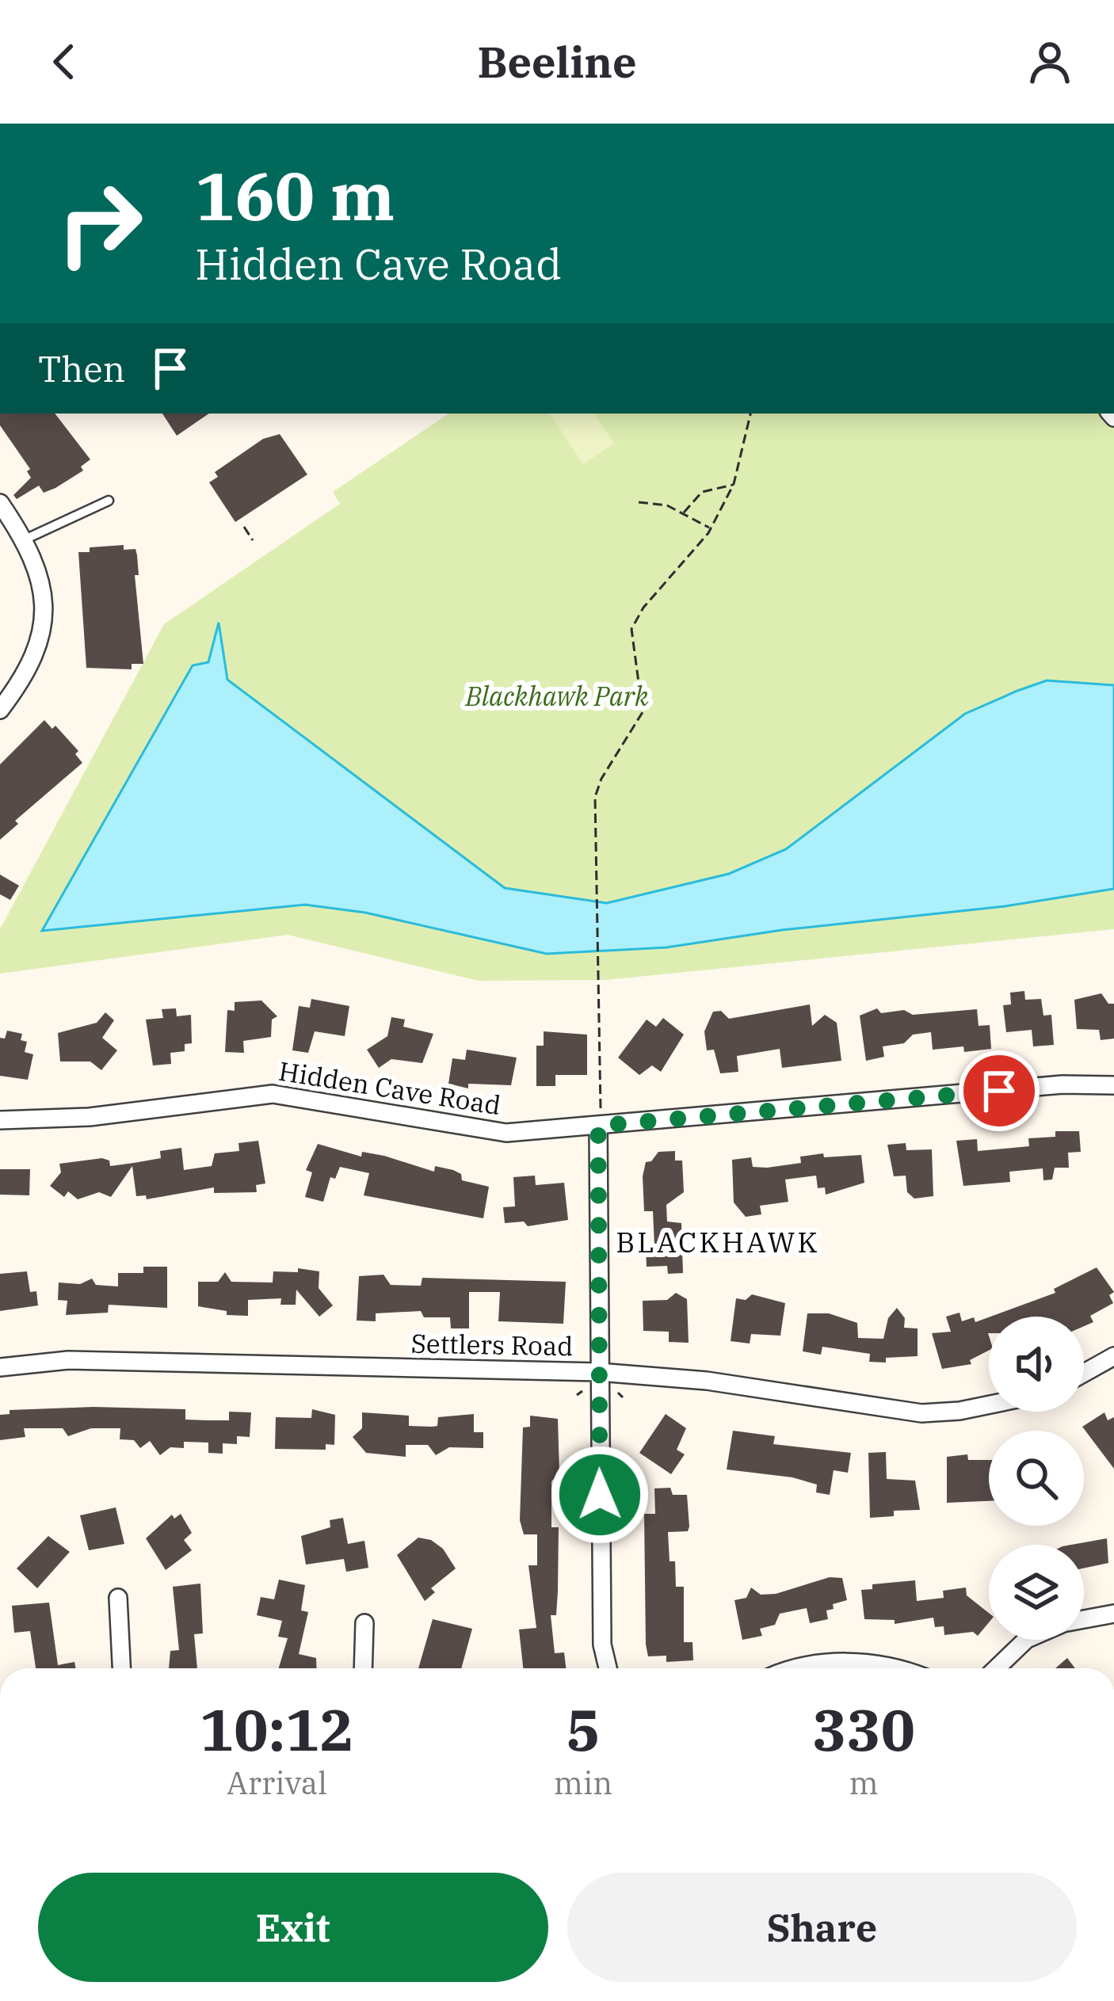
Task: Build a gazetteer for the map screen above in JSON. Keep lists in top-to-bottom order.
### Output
{
  "streets": {
    "street": ["Hidden Cave Road", "Settlers Road"]
  },
  "districts": ["BLACKHAWK"],
  "parks": ["Blackhawk Park"],
  "page": {
    "header": "Beeline",
    "turn": ["160 m", "Hidden Cave Road"],
    "then": "Then",
    "eta": [
      "10:12",
      "Arrival",
      "5",
      "min",
      "330",
      "m"
    ],
    "buttons": ["Exit", "Share"]
  }
}
